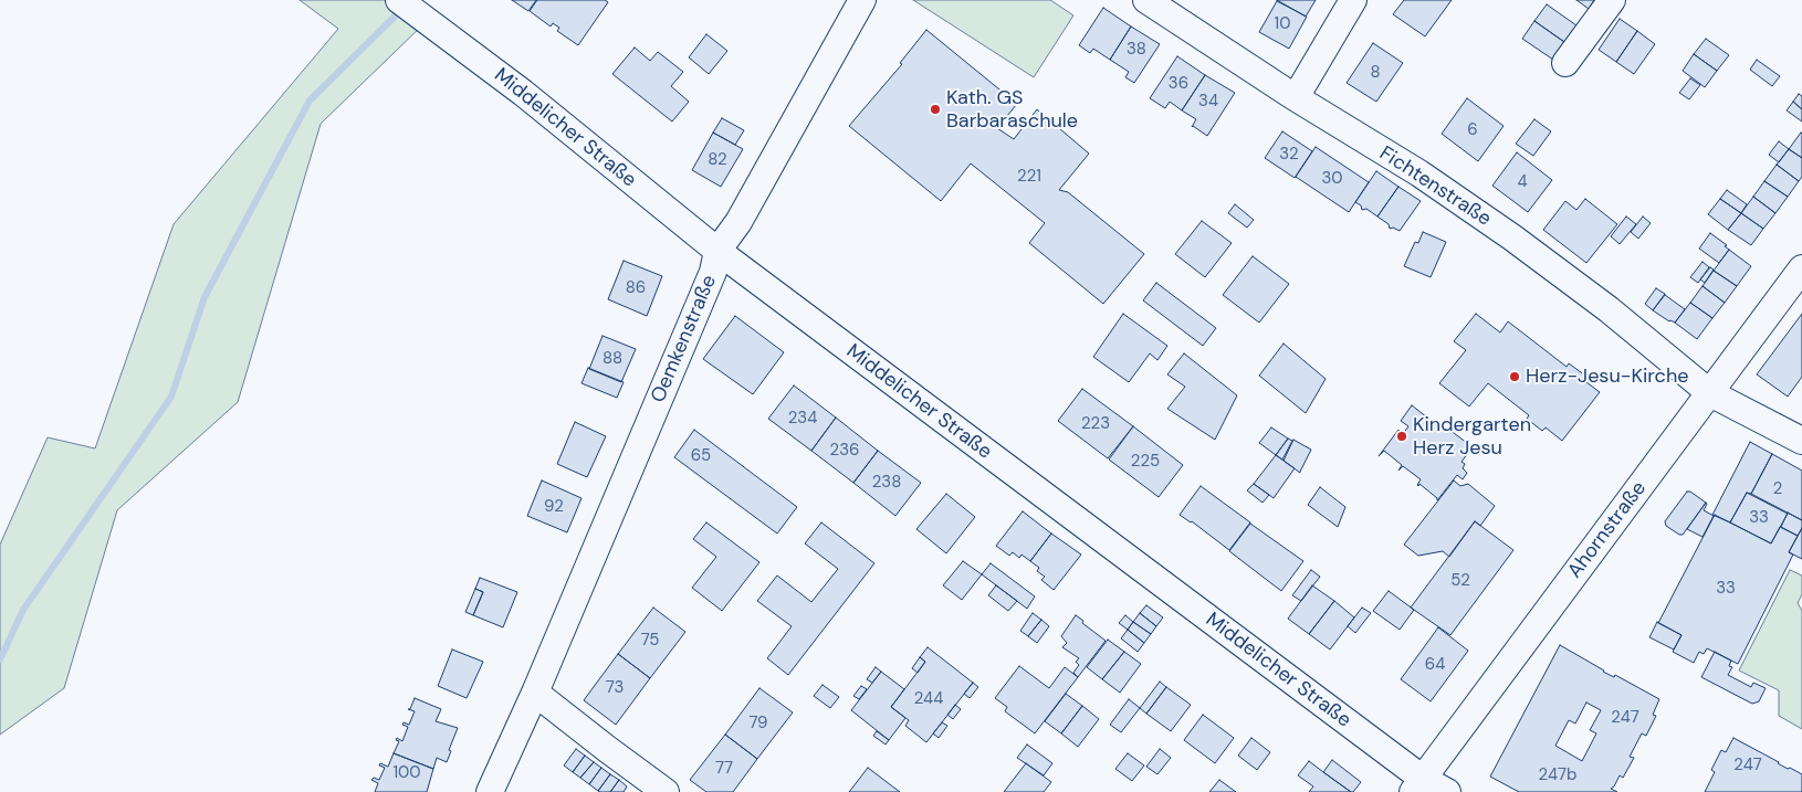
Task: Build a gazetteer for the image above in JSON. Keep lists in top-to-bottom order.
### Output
{
  "streets": {
    "street": [
      "Middelicher Straße",
      "Fichtenstraße",
      "Oemkenstraße",
      "Ahornstraße"
    ]
  },
  "crossings": [
    ["Middelicher Straße", "Oemkenstraße"],
    ["Middelicher Straße", "Ahornstraße"],
    ["Fichtenstraße", "Ahornstraße"]
  ],
  "places": ["Kath. GS Barbaraschule", "Herz-Jesu-Kirche", "Kindergarten Herz Jesu"],
  "house_numbers": [
    "10",
    "38",
    "8",
    "36",
    "34",
    "6",
    "32",
    "82",
    "221",
    "30",
    "4",
    "86",
    "88",
    "234",
    "223",
    "236",
    "65",
    "225",
    "238",
    "2",
    "92",
    "33",
    "52",
    "33",
    "75",
    "64",
    "73",
    "244",
    "247",
    "79",
    "247",
    "77",
    "100",
    "247b"
  ]
}
